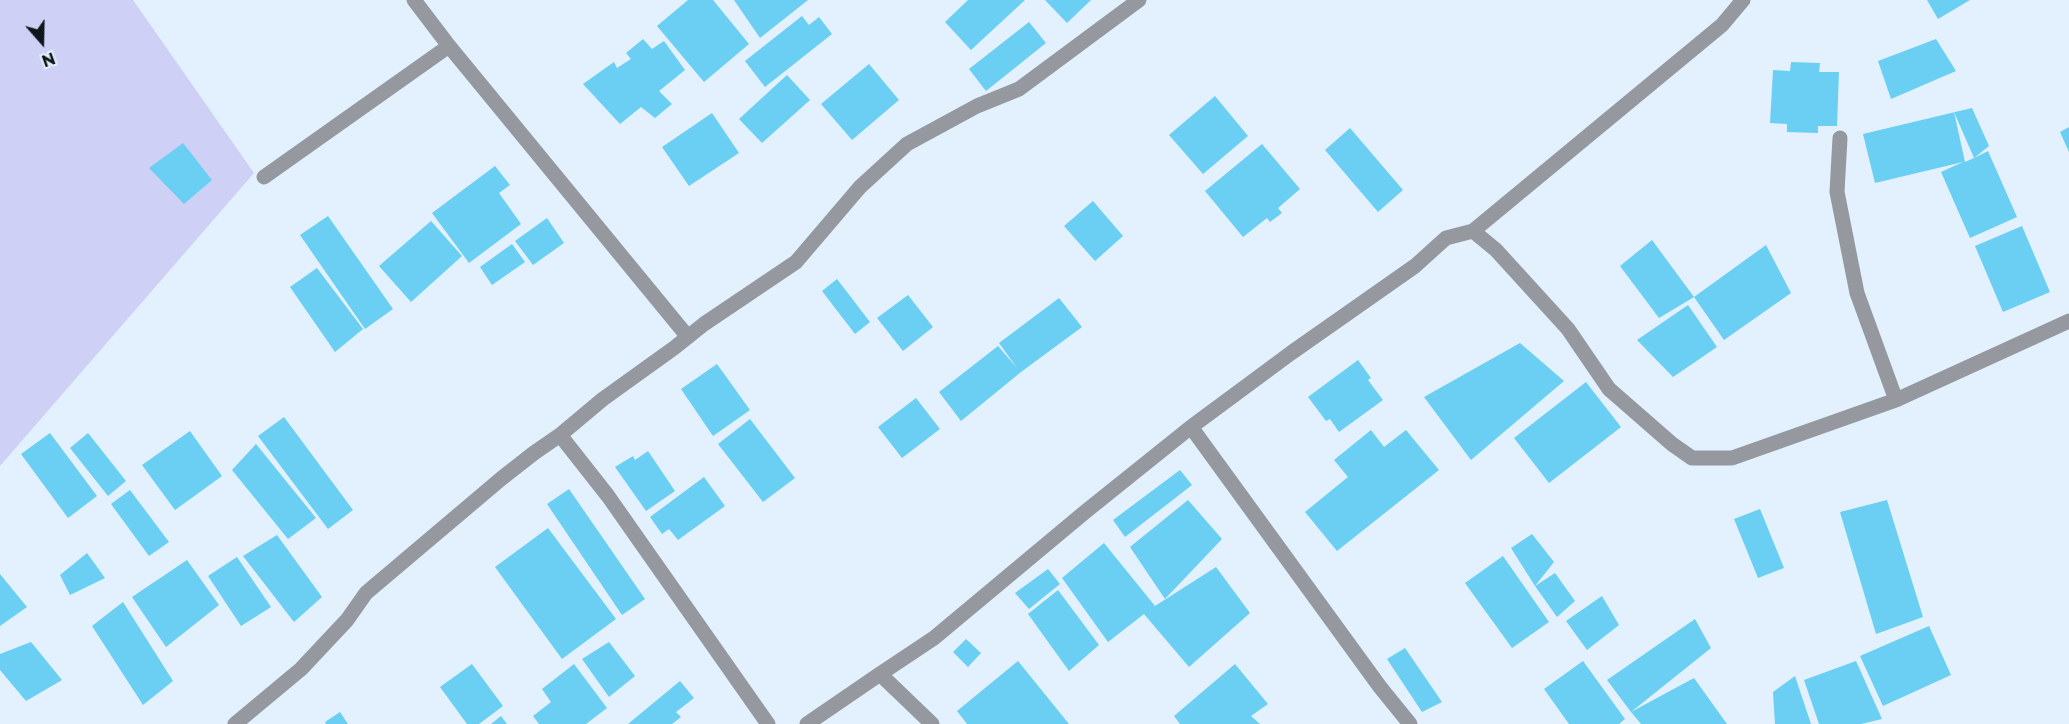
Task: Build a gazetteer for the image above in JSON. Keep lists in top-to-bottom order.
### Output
{
  "north": "bottom"
}
